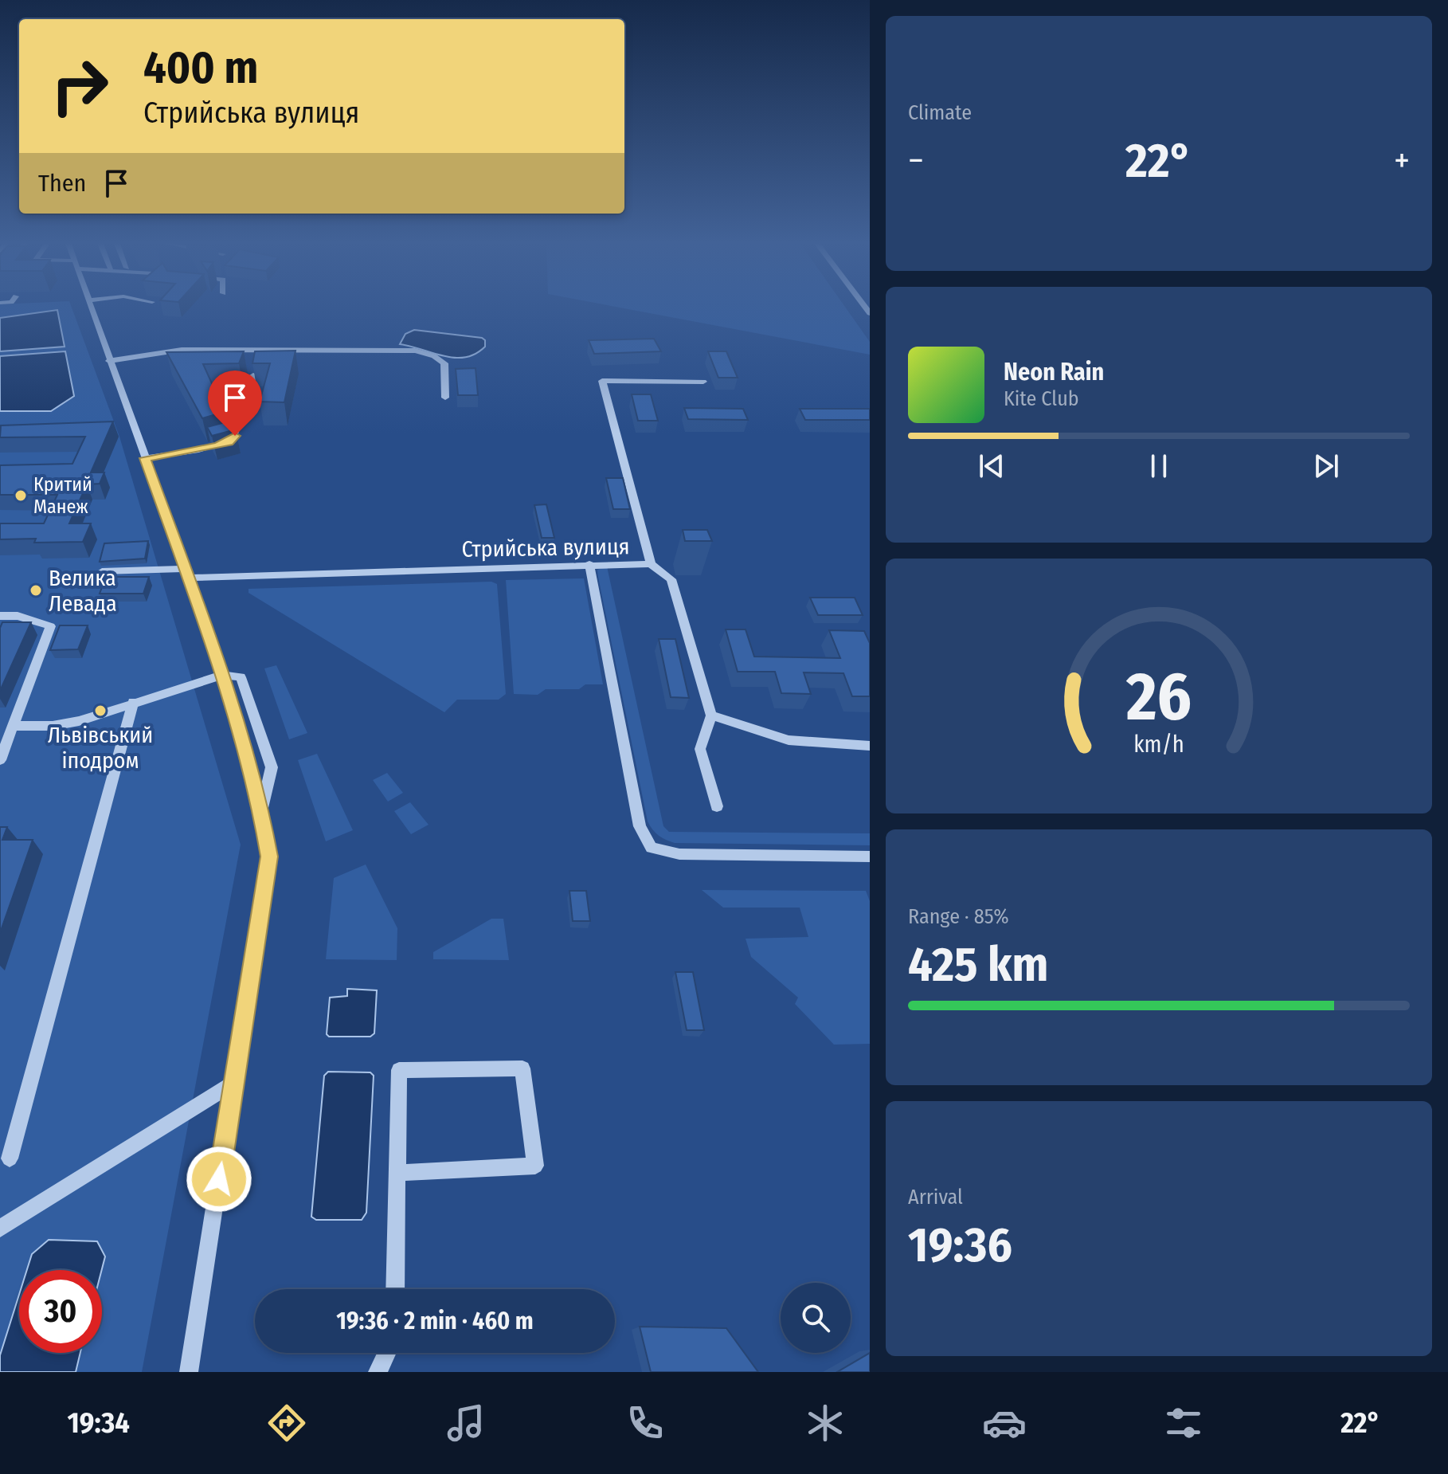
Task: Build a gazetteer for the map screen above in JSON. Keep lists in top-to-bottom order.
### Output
{
  "streets": {
    "street": ["Стрийська вулиця"]
  },
  "places": ["Критий Манеж", "Велика Левада", "Львівський іподром"],
  "page": {
    "tile": [
      "Climate",
      ["Range · 85%", "425 km"],
      ["Arrival", "19:36"]
    ],
    "turn": ["400 m", "Стрийська вулиця"],
    "heat": ["−", "22°", "+"],
    "then": "Then",
    "song": ["Neon Rain", "Kite Club"],
    "limit": "30",
    "trip": "19:36 · 2 min · 460 m",
    "tabs": ["19:34", "22°"],
    "gauge": ["26", "km/h"]
  }
}
